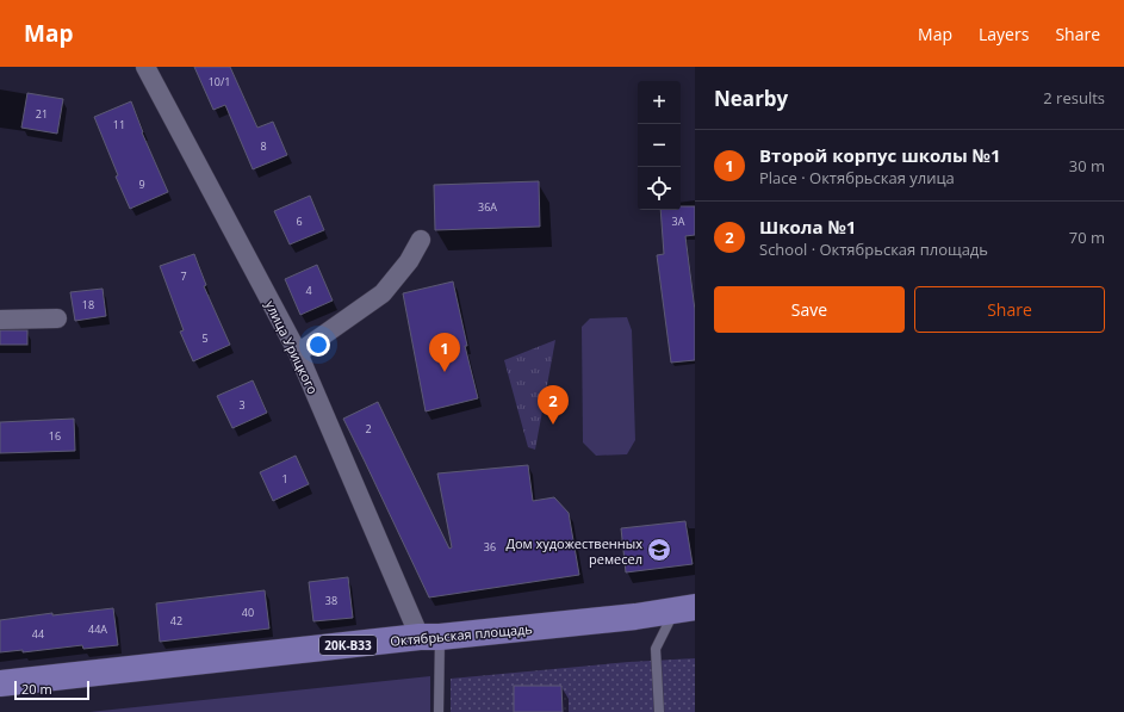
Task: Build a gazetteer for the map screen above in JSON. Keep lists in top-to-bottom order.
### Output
{
  "streets": {
    "main road": ["Октябрьская площадь", "20К-В33"],
    "street": ["улица Урицкого"]
  },
  "crossings": [
    ["улица Урицкого", "Октябрьская площадь"]
  ],
  "places": {
    "school or university": ["Дом художественных ремесел"]
  },
  "house_numbers": [
    "10/1",
    "21",
    "11",
    "8",
    "9",
    "36А",
    "6",
    "3А",
    "7",
    "4",
    "18",
    "5",
    "3",
    "2",
    "16",
    "1",
    "36",
    "38",
    "40",
    "42",
    "44А",
    "44"
  ],
  "scale_bar": "20 m",
  "page": {
    "header": "Map",
    "nav": ["Map", "Layers", "Share"],
    "heading": ["Nearby", "2 results"],
    "map_buttons": ["+", "−"],
    "list": [
      {
        "mark": "1",
        "name": "Второй корпус школы №1",
        "note": "Place · Октябрьская улица",
        "value": "30 m"
      },
      {
        "mark": "2",
        "name": "Школа №1",
        "note": "School · Октябрьская площадь",
        "value": "70 m"
      }
    ],
    "buttons": ["Save", "Share"],
    "pins": ["1", "2"],
    "scale": "20 m"
  }
}
